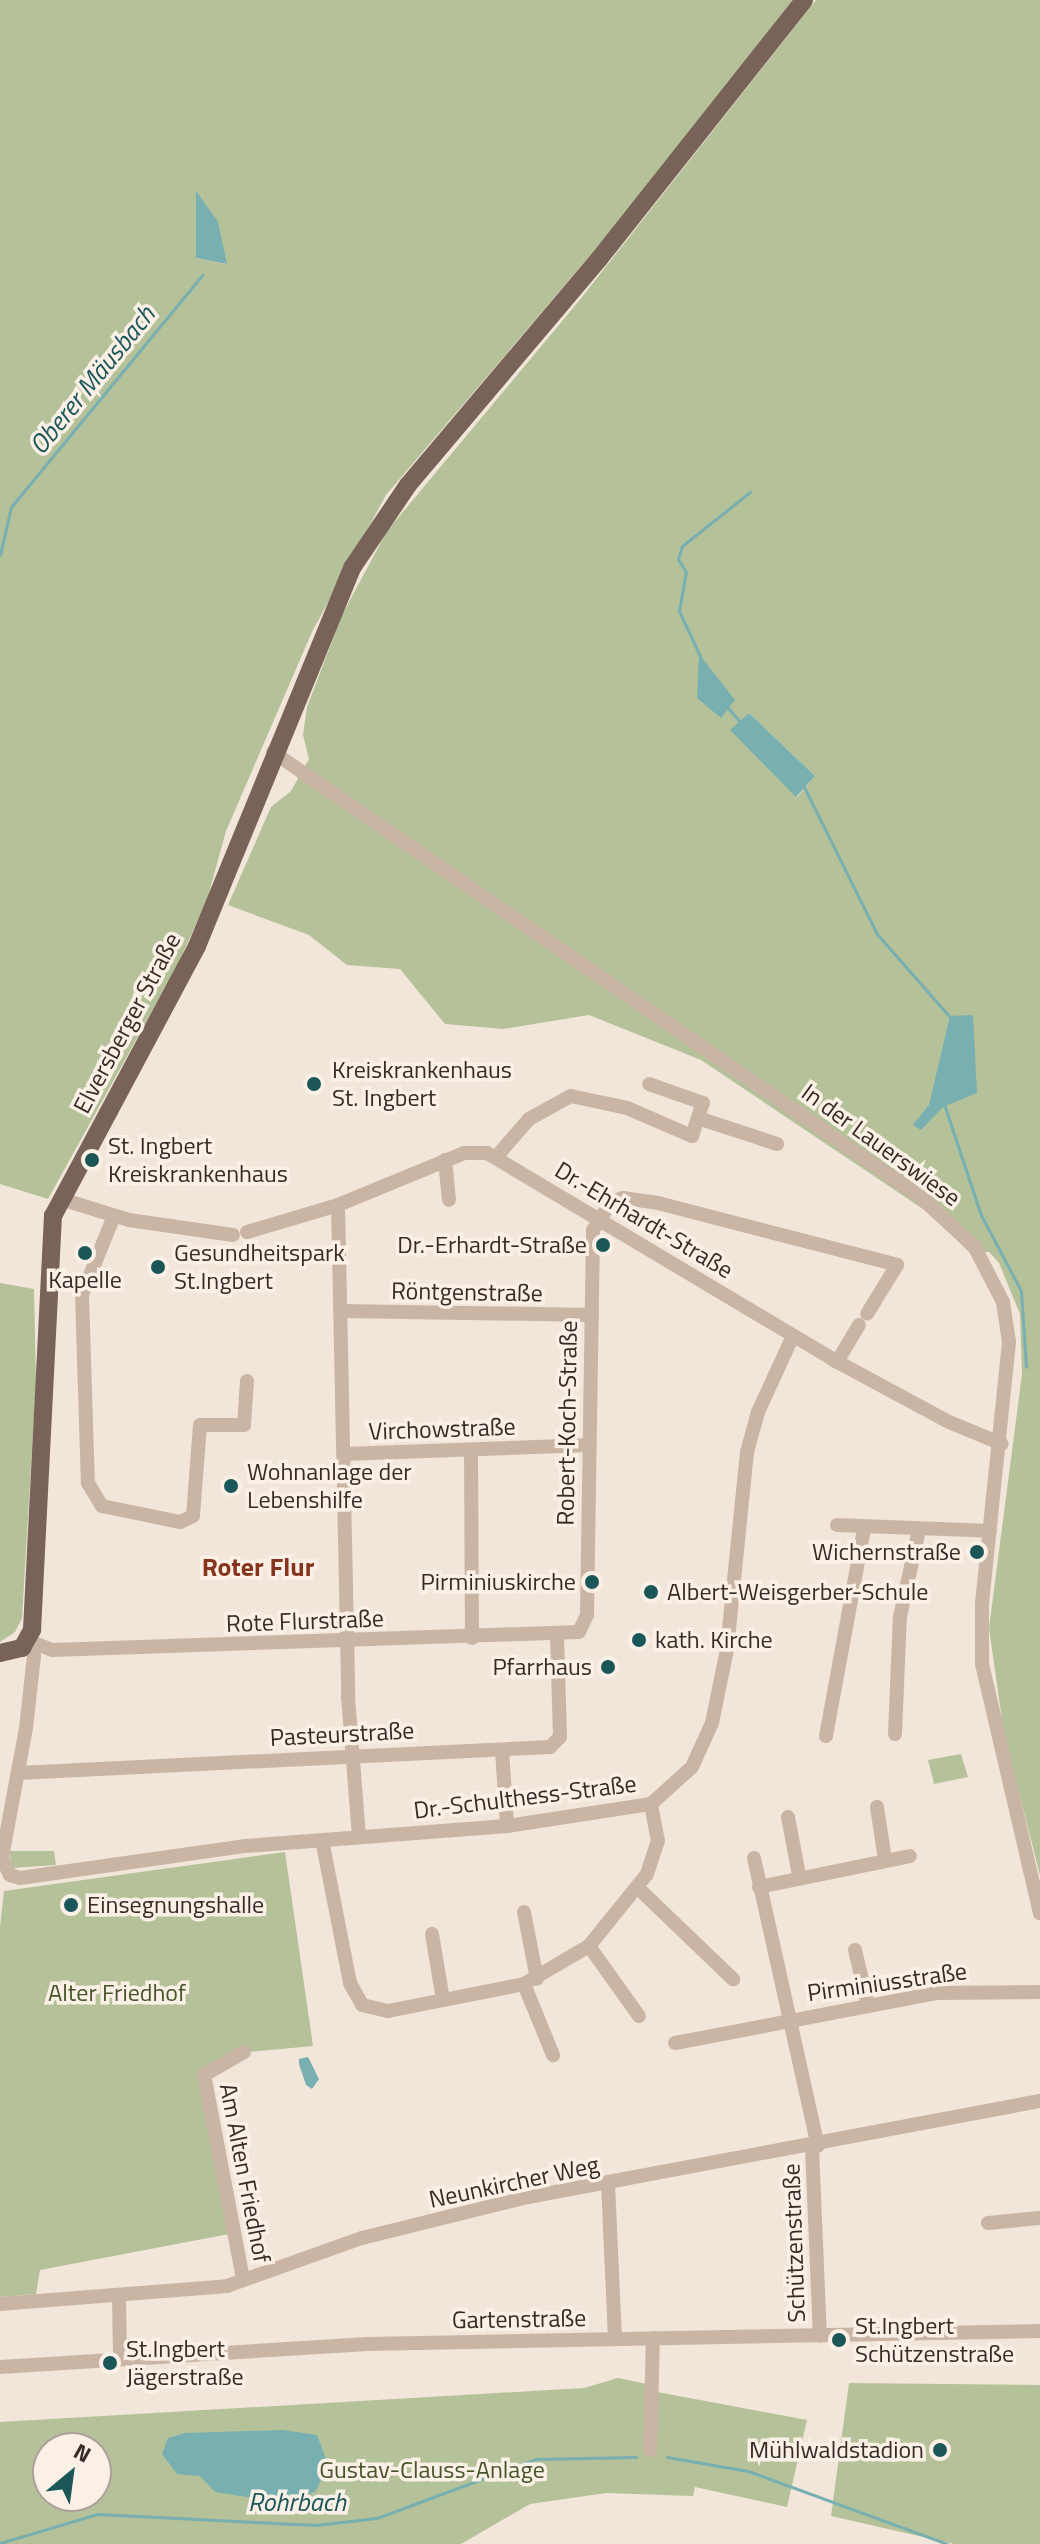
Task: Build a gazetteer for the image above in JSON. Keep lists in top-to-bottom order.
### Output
{
  "streets": {
    "main road": ["Elversberger Straße"],
    "street": [
      "In der Lauerswiese",
      "Dr.-Ehrhardt-Straße",
      "Röntgenstraße",
      "Robert-Koch-Straße",
      "Virchowstraße",
      "Rote Flurstraße",
      "Pasteurstraße",
      "Dr.-Schulthess-Straße",
      "Pirminiusstraße",
      "Am Alten Friedhof",
      "Neunkircher Weg",
      "Schützenstraße",
      "Gartenstraße"
    ]
  },
  "crossings": [
    ["Elversberger Straße", "In der Lauerswiese"],
    ["Elversberger Straße", "Rote Flurstraße"],
    ["In der Lauerswiese", "Dr.-Ehrhardt-Straße"],
    ["Dr.-Ehrhardt-Straße", "Robert-Koch-Straße"],
    ["Dr.-Ehrhardt-Straße", "Dr.-Schulthess-Straße"],
    ["Röntgenstraße", "Robert-Koch-Straße"],
    ["Robert-Koch-Straße", "Virchowstraße"],
    ["Robert-Koch-Straße", "Rote Flurstraße"],
    ["Rote Flurstraße", "Pasteurstraße"],
    ["Pasteurstraße", "Dr.-Schulthess-Straße"],
    ["Pirminiusstraße", "Schützenstraße"],
    ["Am Alten Friedhof", "Neunkircher Weg"],
    ["Neunkircher Weg", "Schützenstraße"],
    ["Schützenstraße", "Gartenstraße"]
  ],
  "districts": ["Roter Flur"],
  "water": ["Oberer Mäusbach", "Rohrbach"],
  "parks": ["Alter Friedhof", "Gustav-Clauss-Anlage"],
  "places": [
    "Kreiskrankenhaus St. Ingbert",
    "St. Ingbert Kreiskrankenhaus",
    "Dr.-Erhardt-Straße",
    "Kapelle",
    "Gesundheitspark St.Ingbert",
    "Wohnanlage der Lebenshilfe",
    "Wichernstraße",
    "Pirminiuskirche",
    "Albert-Weisgerber-Schule",
    "kath. Kirche",
    "Pfarrhaus",
    "Einsegnungshalle",
    "St.Ingbert Schützenstraße",
    "St.Ingbert Jägerstraße",
    "Mühlwaldstadion"
  ],
  "north": "top right"
}
